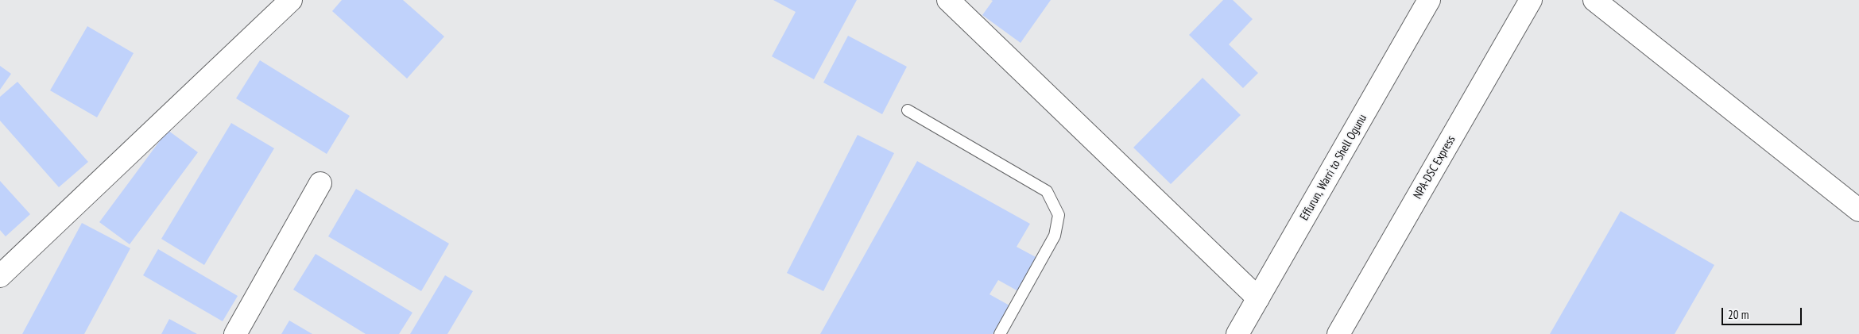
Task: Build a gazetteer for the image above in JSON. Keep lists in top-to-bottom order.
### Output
{
  "streets": {
    "street": ["Effurun, Warri to Shell Ogunu", "NPA-DSC Express"]
  },
  "scale_bar": "20 m"
}
